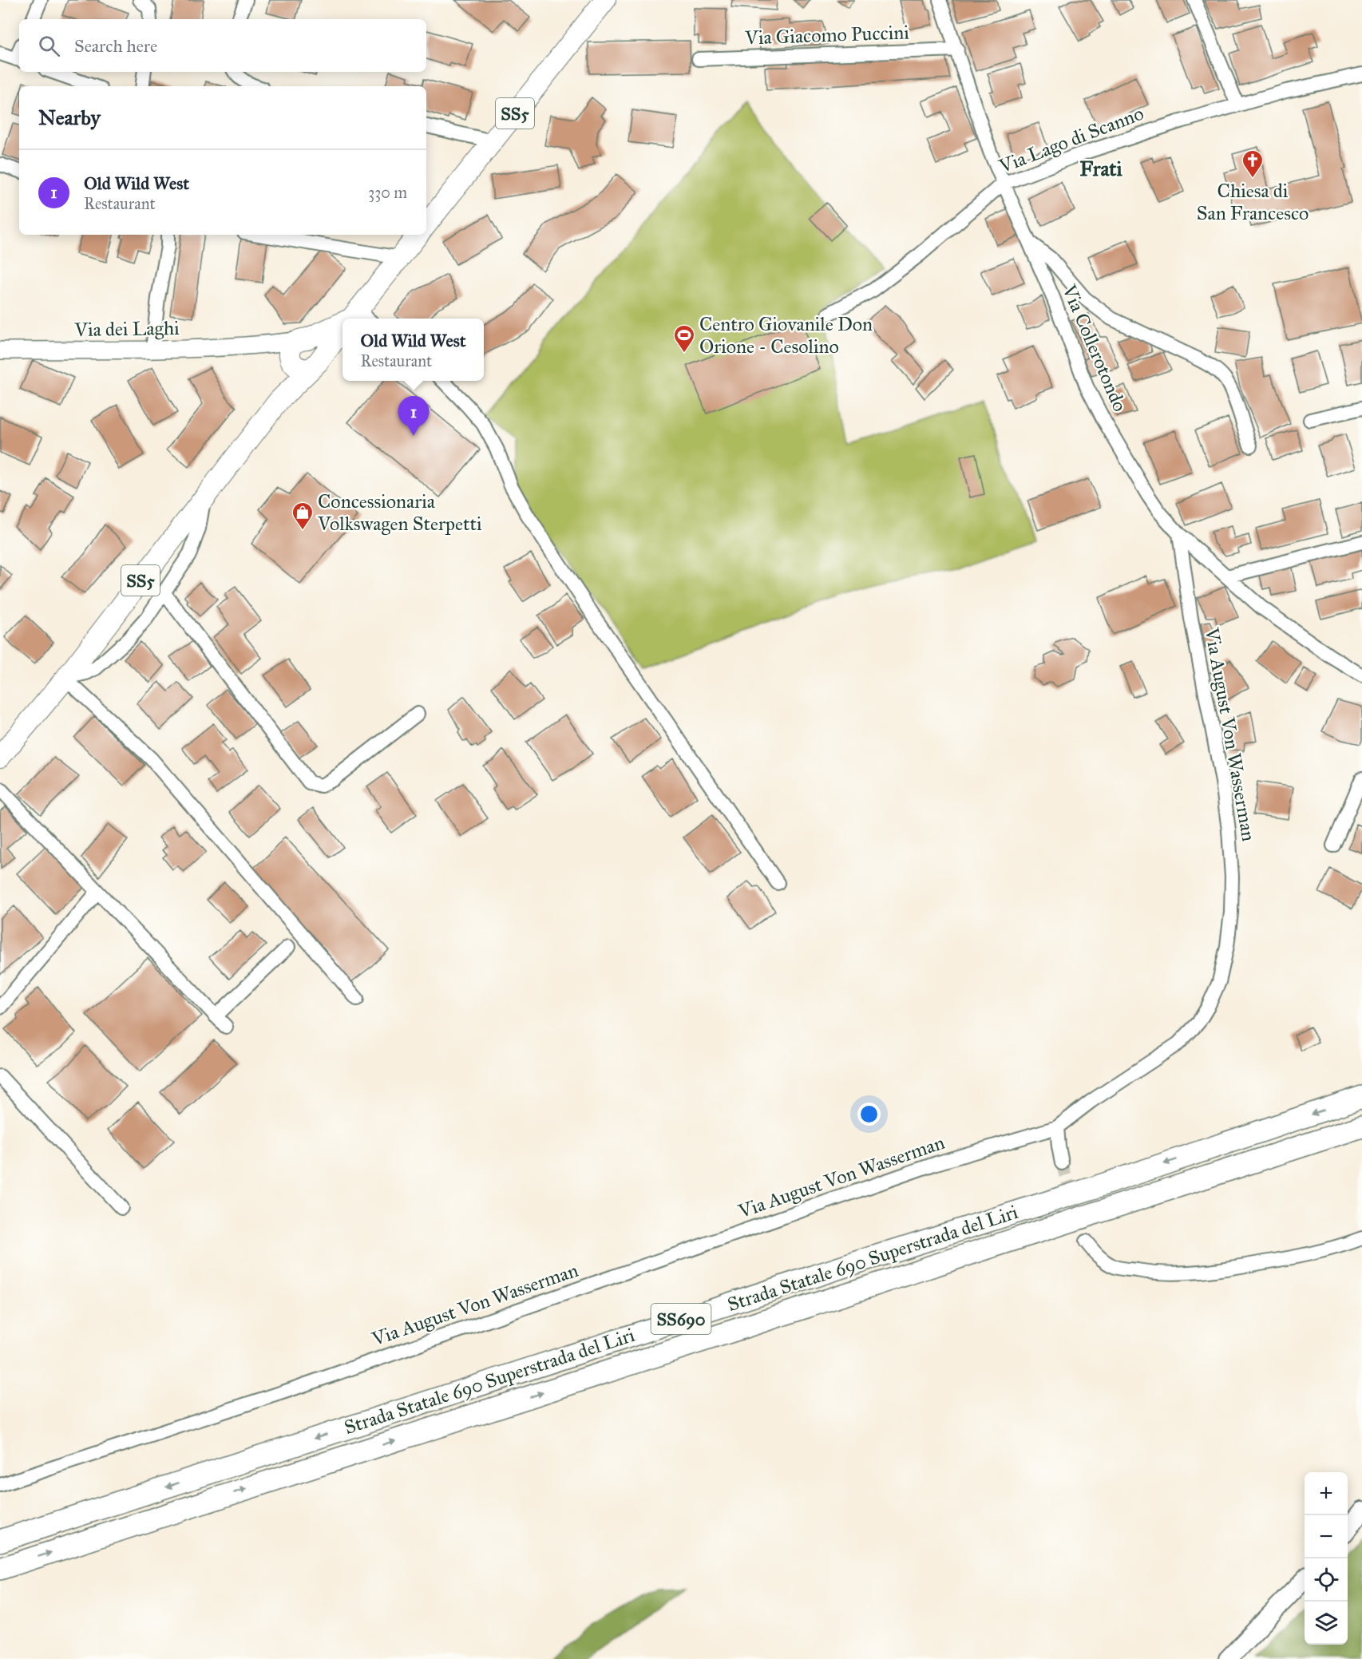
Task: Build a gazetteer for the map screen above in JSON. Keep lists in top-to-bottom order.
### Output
{
  "streets": {
    "highway": ["Strada Statale 690 Superstrada del Liri", "SS690"],
    "main road": ["SS5"],
    "street": [
      "Via Giacomo Puccini",
      "Via Lago di Scanno",
      "Via dei Laghi",
      "Via Collerotondo",
      "Via August Von Wasserman"
    ]
  },
  "crossings": [
    ["Via Giacomo Puccini", "Via Collerotondo"],
    ["SS5", "Via dei Laghi"],
    ["Via Lago di Scanno", "Via Collerotondo"],
    ["Via Collerotondo", "Via August Von Wasserman"]
  ],
  "districts": ["Frati"],
  "places": {
    "church": ["Chiesa di San Francesco"],
    "sports": ["Centro Giovanile Don Orione - Cesolino"],
    "shop": ["Concessionaria Volkswagen Sterpetti"]
  },
  "page": {
    "search": "Search here",
    "heading": "Nearby",
    "list": [
      {
        "mark": "1",
        "name": "Old Wild West",
        "note": "Restaurant",
        "value": "330 m"
      }
    ],
    "popup": ["Old Wild West", "Restaurant"],
    "pins": "1",
    "map_buttons": ["+", "−"]
  }
}
